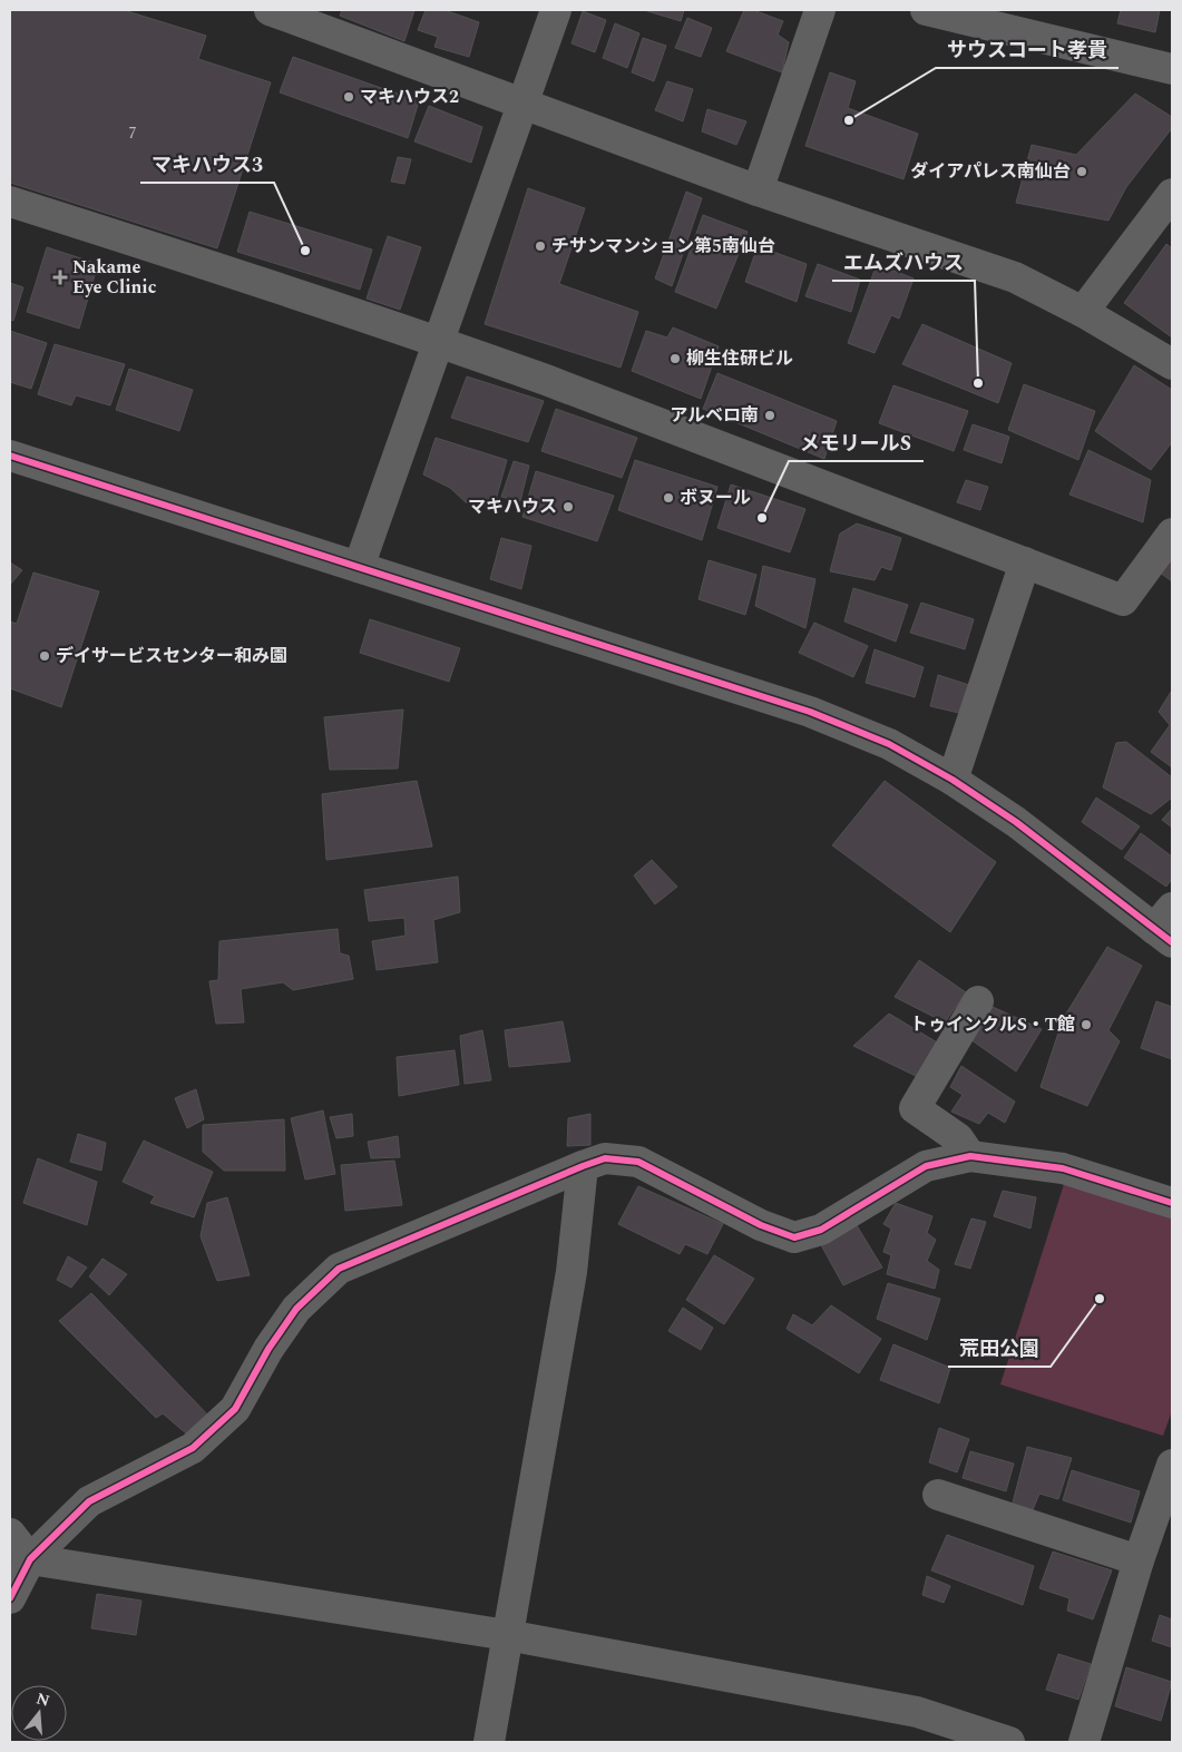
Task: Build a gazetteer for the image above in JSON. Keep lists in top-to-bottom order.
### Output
{
  "places": {
    "other": [
      "マキハウス2",
      "サウスコート孝貴",
      "ダイアパレス南仙台",
      "チサンマンション第5南仙台",
      "マキハウス3",
      "柳生住研ビル",
      "エムズハウス",
      "アルベロ南",
      "ボヌール",
      "マキハウス",
      "メモリールS",
      "デイサービスセンター和み園",
      "トゥインクルS・T館",
      "荒田公園"
    ],
    "health": ["Nakame Eye Clinic"]
  },
  "house_numbers": ["7"],
  "north": "top"
}
